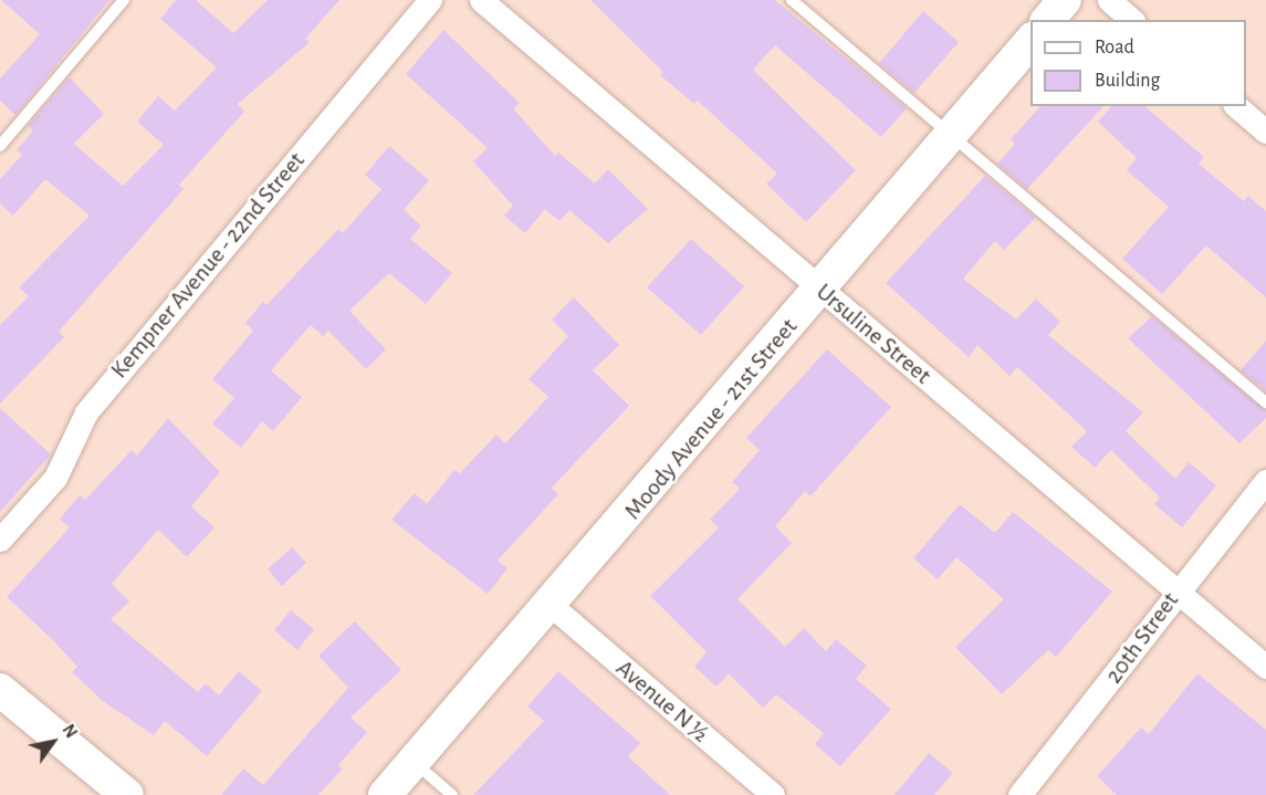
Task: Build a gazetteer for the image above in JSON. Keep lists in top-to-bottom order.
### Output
{
  "streets": {
    "main road": ["Moody Avenue - 21st Street"],
    "street": [
      "Kempner Avenue - 22nd Street",
      "Ursuline Street",
      "20th Street",
      "Avenue N ½"
    ]
  },
  "crossings": [
    ["Ursuline Street", "Moody Avenue - 21st Street"],
    ["Ursuline Street", "20th Street"],
    ["Moody Avenue - 21st Street", "Avenue N ½"]
  ],
  "legend": ["Road", "Building"],
  "north": "top right"
}
